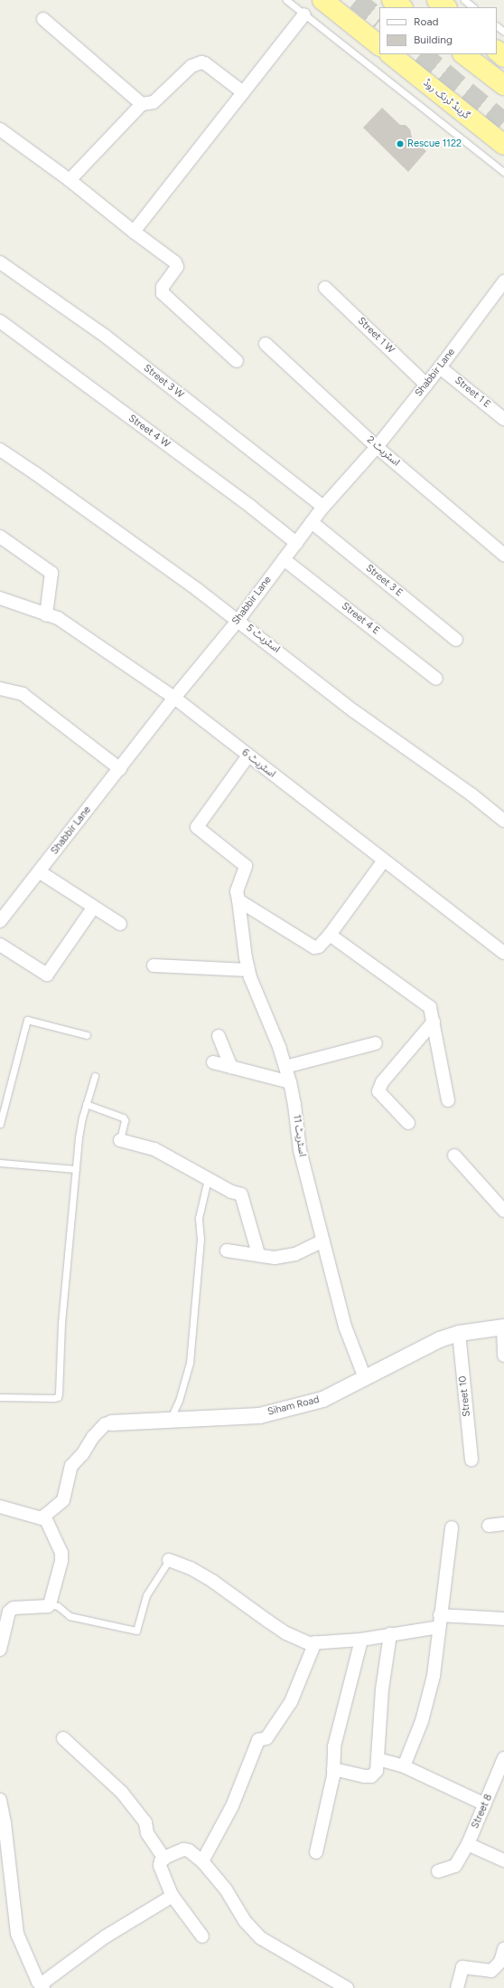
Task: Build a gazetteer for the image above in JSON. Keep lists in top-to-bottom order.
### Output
{
  "streets": {
    "highway": ["گرینڈ ٹرنک روڈ"],
    "street": [
      "Street 1 W",
      "Shabbir Lane",
      "Street 3 W",
      "Street 1 E",
      "Street 4 W",
      "اسٹریٹ 2",
      "Street 3 E",
      "Street 4 E",
      "اسٹریٹ 5",
      "اسٹریٹ 6",
      "اسٹریٹ 11",
      "Street 10",
      "Siham Road",
      "Street 8"
    ]
  },
  "crossings": [
    ["Street 1 W", "Shabbir Lane"],
    ["Shabbir Lane", "Street 3 W"],
    ["Shabbir Lane", "Street 1 E"],
    ["Shabbir Lane", "Street 4 W"],
    ["Shabbir Lane", "اسٹریٹ 2"],
    ["Shabbir Lane", "Street 3 E"],
    ["Shabbir Lane", "Street 4 E"],
    ["Shabbir Lane", "اسٹریٹ 5"],
    ["Shabbir Lane", "اسٹریٹ 6"],
    ["اسٹریٹ 6", "اسٹریٹ 11"],
    ["اسٹریٹ 11", "Siham Road"],
    ["Street 10", "Siham Road"]
  ],
  "places": ["Rescue 1122"],
  "legend": ["Road", "Building"]
}
